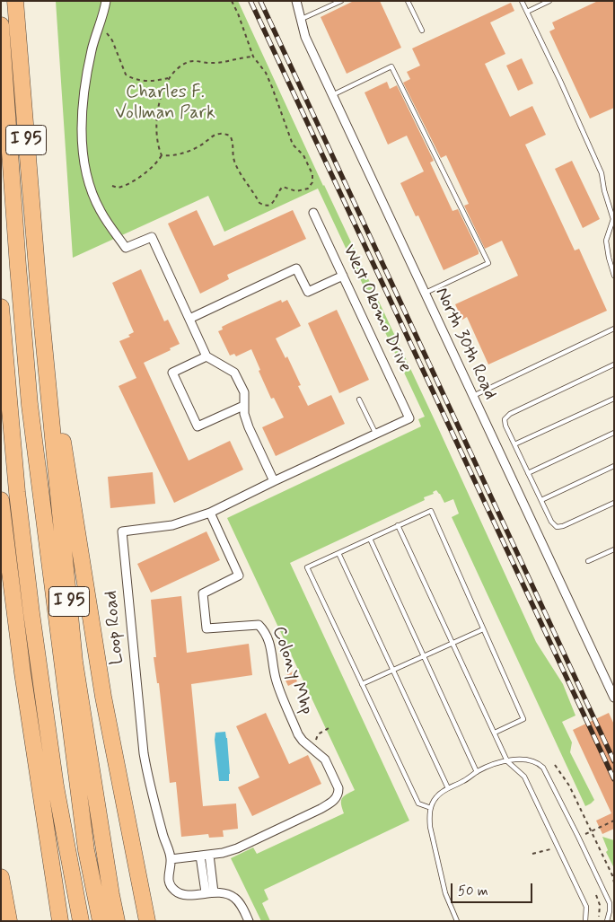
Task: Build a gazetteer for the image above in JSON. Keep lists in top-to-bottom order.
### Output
{
  "streets": {
    "highway": ["I 95"],
    "street": [
      "West Okomo Drive",
      "North 30th Road",
      "Loop Road",
      "Colony Mhp"
    ]
  },
  "crossings": [
    ["Loop Road", "Colony Mhp"]
  ],
  "parks": ["Charles F. Vollman Park"],
  "scale_bar": "50 m"
}
